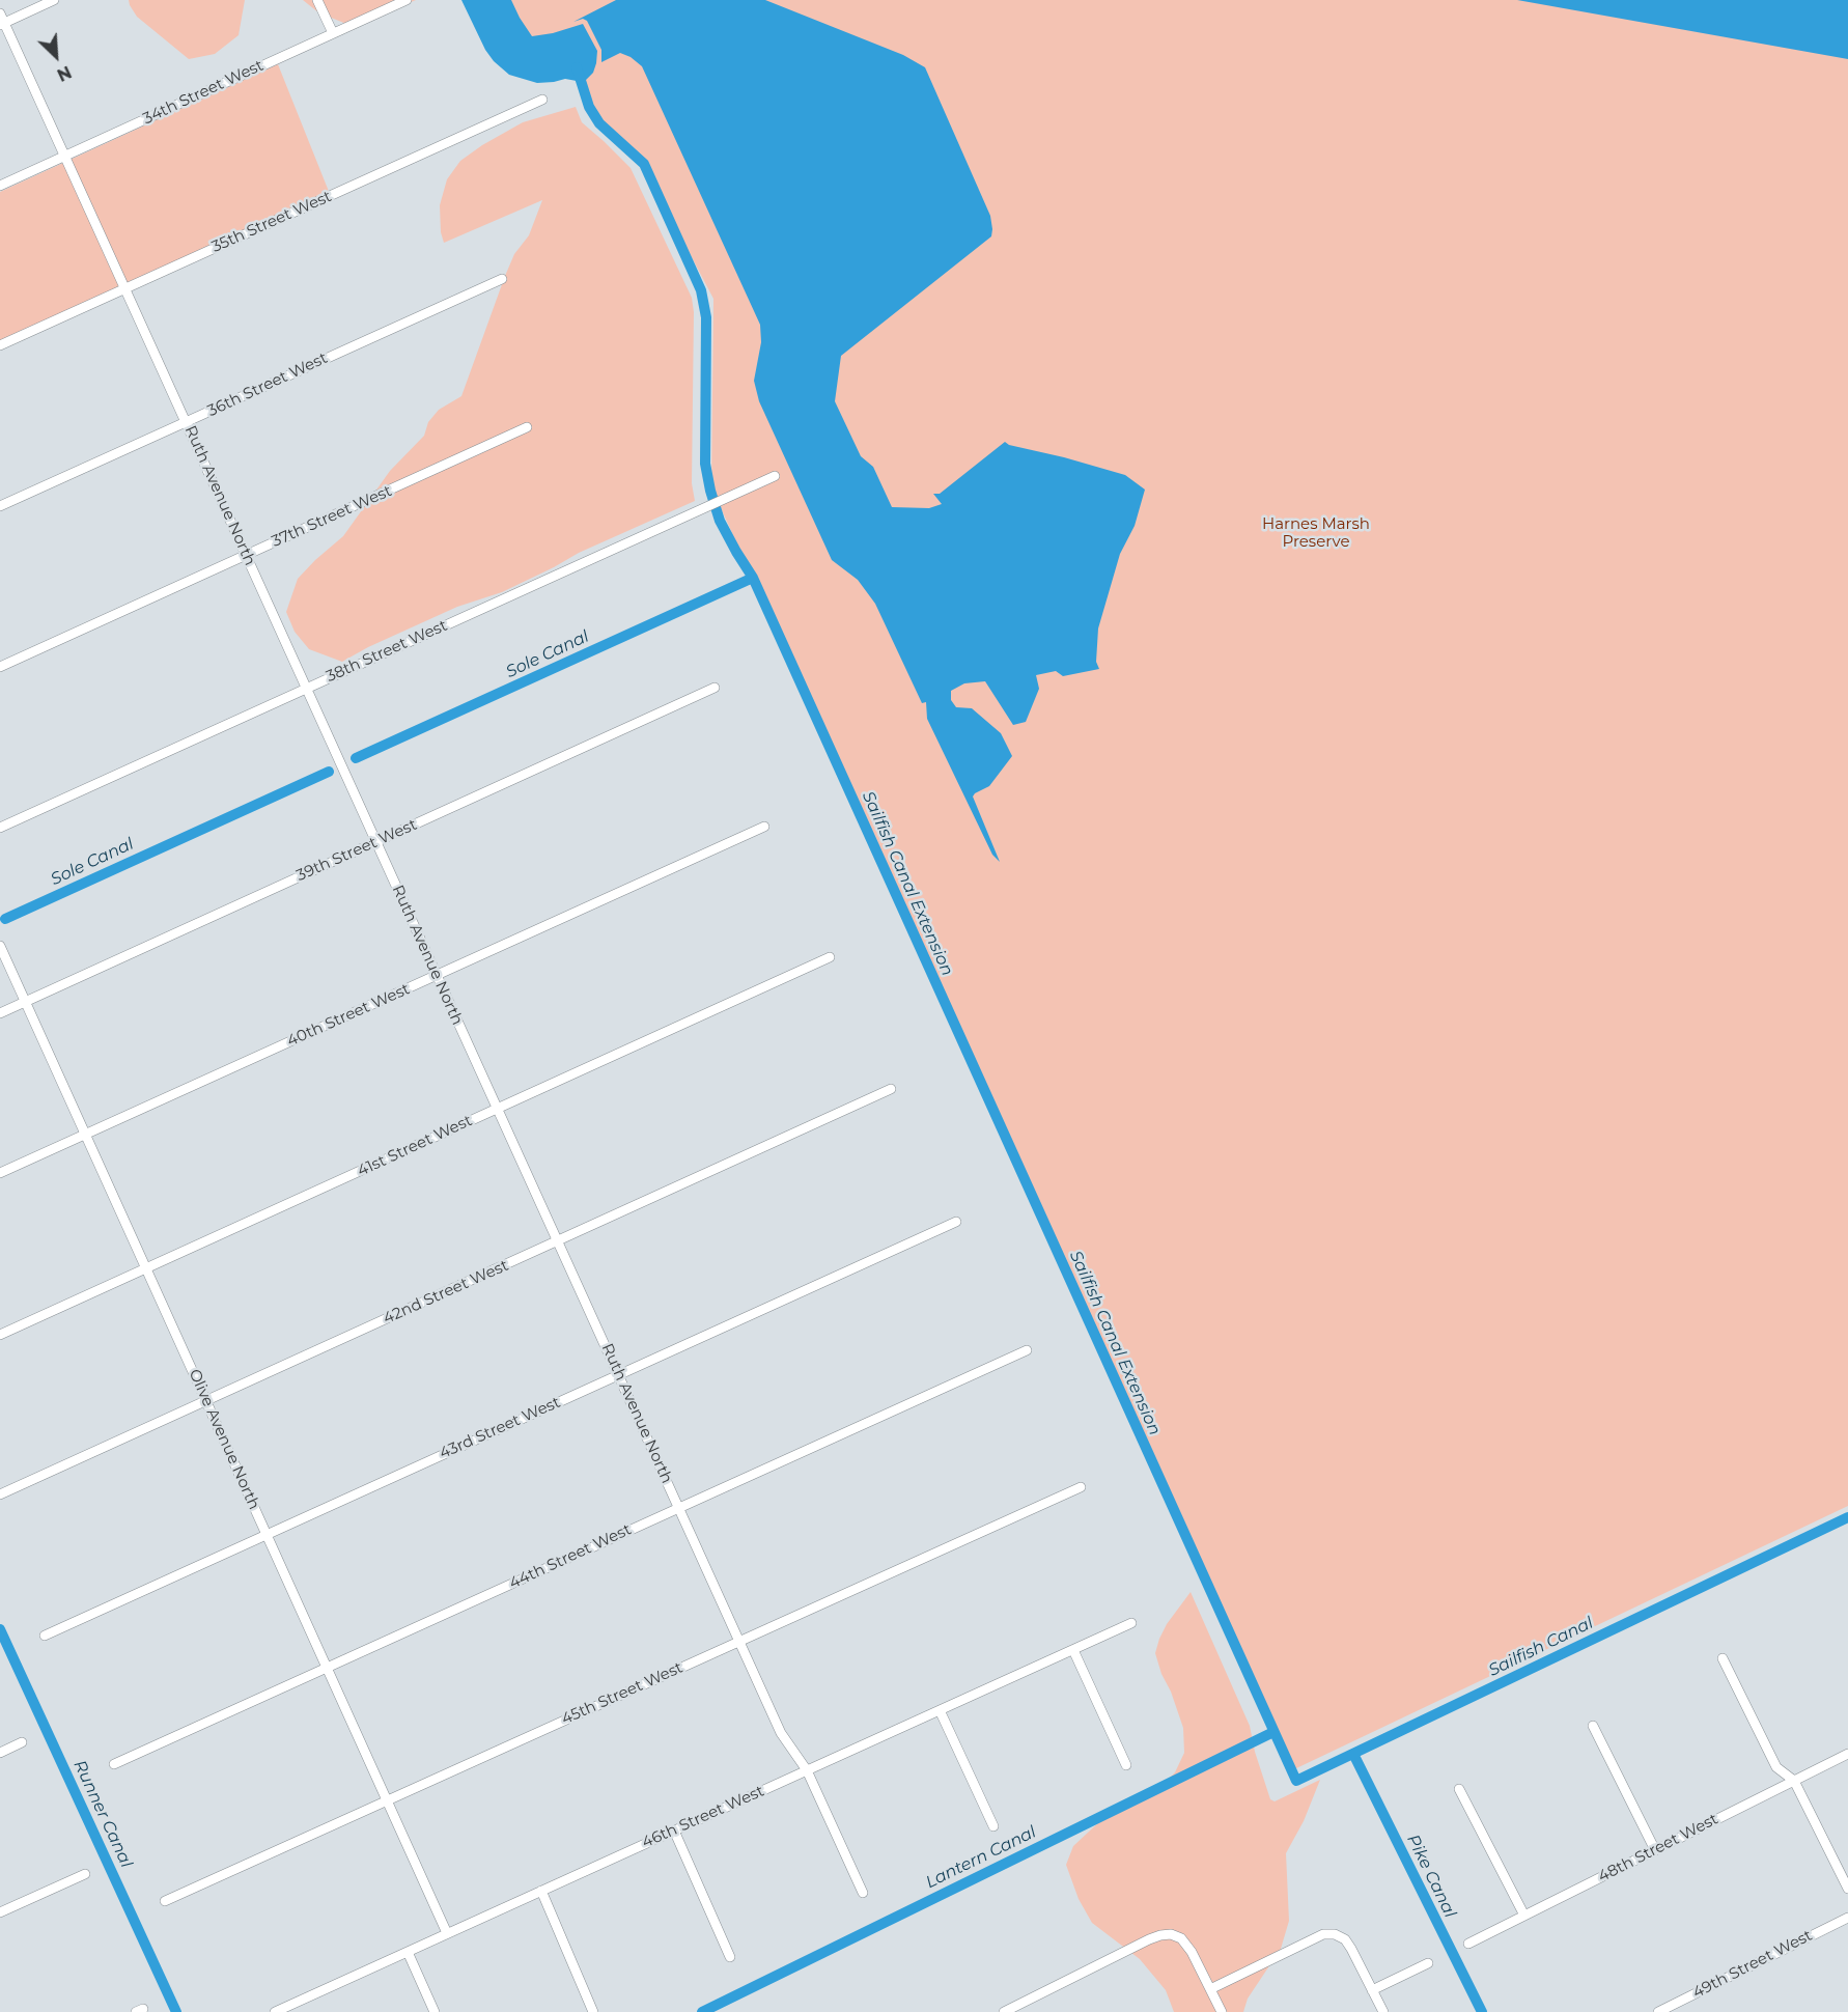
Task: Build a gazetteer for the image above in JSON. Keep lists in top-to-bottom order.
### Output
{
  "streets": {
    "street": [
      "34th Street West",
      "35th Street West",
      "36th Street West",
      "Ruth Avenue North",
      "37th Street West",
      "38th Street West",
      "39th Street West",
      "40th Street West",
      "41st Street West",
      "42nd Street West",
      "43rd Street West",
      "Olive Avenue North",
      "44th Street West",
      "45th Street West",
      "46th Street West",
      "48th Street West",
      "49th Street West"
    ]
  },
  "crossings": [
    ["34th Street West", "Ruth Avenue North"],
    ["35th Street West", "Ruth Avenue North"],
    ["36th Street West", "Ruth Avenue North"],
    ["Ruth Avenue North", "37th Street West"],
    ["Ruth Avenue North", "38th Street West"],
    ["Ruth Avenue North", "39th Street West"],
    ["Ruth Avenue North", "40th Street West"],
    ["Ruth Avenue North", "41st Street West"],
    ["Ruth Avenue North", "42nd Street West"],
    ["Ruth Avenue North", "43rd Street West"],
    ["Ruth Avenue North", "44th Street West"],
    ["Ruth Avenue North", "45th Street West"],
    ["Ruth Avenue North", "46th Street West"],
    ["39th Street West", "Olive Avenue North"],
    ["40th Street West", "Olive Avenue North"],
    ["41st Street West", "Olive Avenue North"],
    ["42nd Street West", "Olive Avenue North"],
    ["43rd Street West", "Olive Avenue North"],
    ["Olive Avenue North", "44th Street West"],
    ["Olive Avenue North", "45th Street West"],
    ["Olive Avenue North", "46th Street West"]
  ],
  "water": [
    "Sole Canal",
    "Sailfish Canal Extension",
    "Sailfish Canal",
    "Runner Canal",
    "Lantern Canal",
    "Pike Canal"
  ],
  "parks": ["Harnes Marsh Preserve"],
  "north": "bottom right"
}
